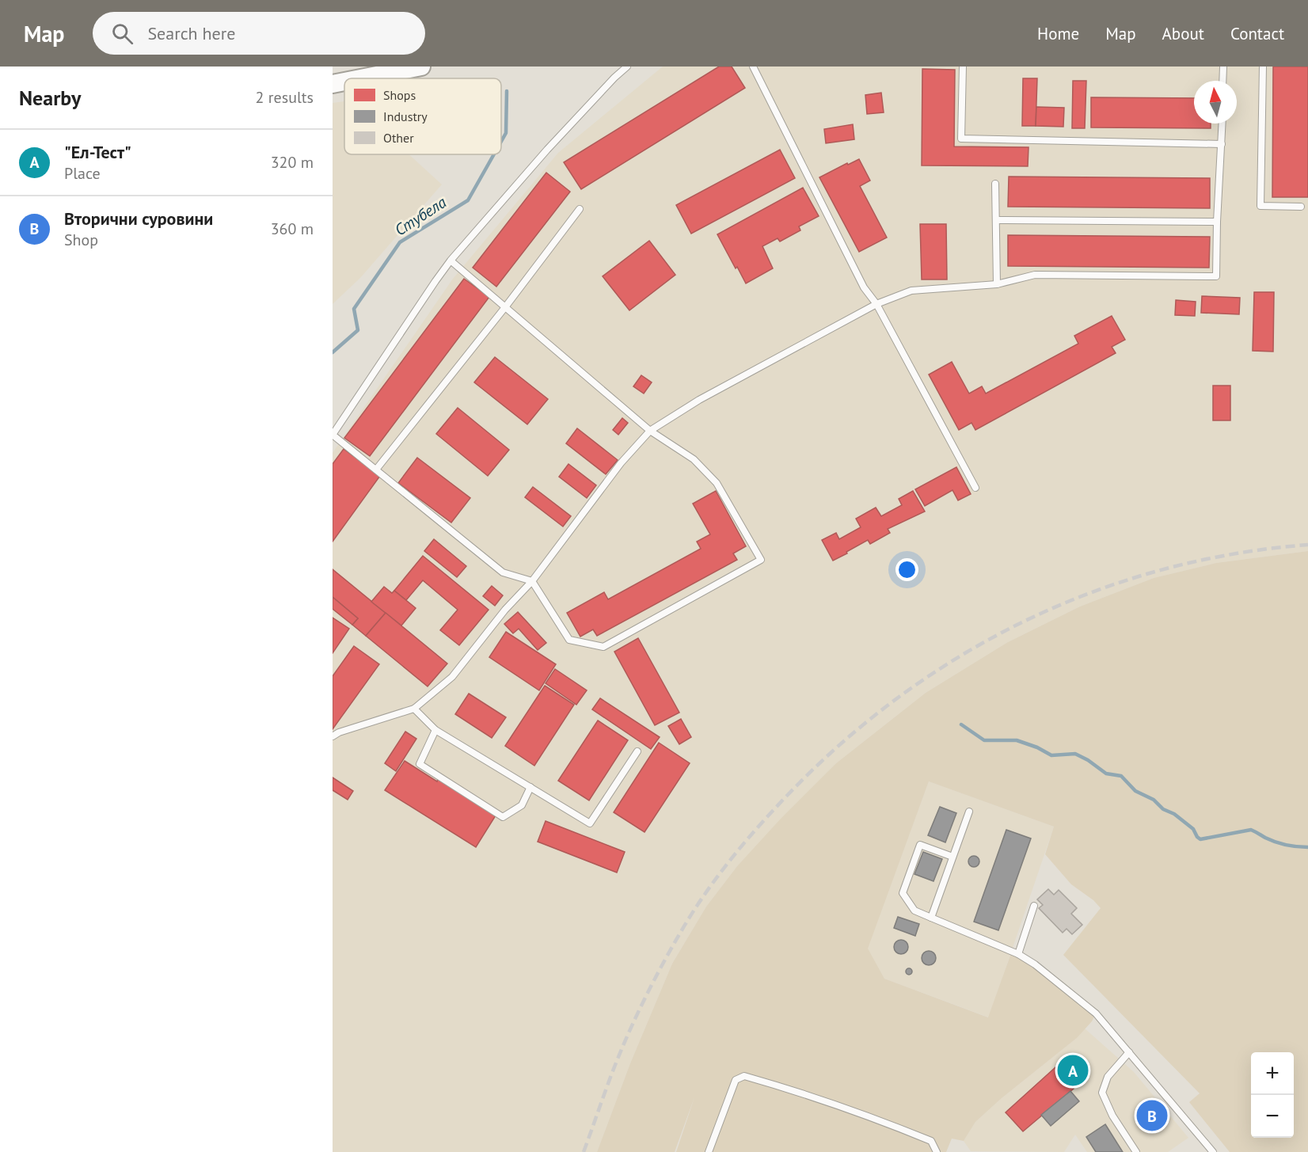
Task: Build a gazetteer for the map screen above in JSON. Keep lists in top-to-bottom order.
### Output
{
  "water": ["Стубела"],
  "legend": ["Shops", "Industry", "Other"],
  "north": "top",
  "page": {
    "header": "Map",
    "search": "Search here",
    "nav": [
      "Home",
      "Map",
      "About",
      "Contact"
    ],
    "heading": ["Nearby", "2 results"],
    "list": [
      {
        "mark": "A",
        "name": "\"Ел-Тест\"",
        "note": "Place",
        "value": "320 m"
      },
      {
        "mark": "B",
        "name": "Вторични суровини",
        "note": "Shop",
        "value": "360 m"
      }
    ],
    "map_buttons": ["+", "−"],
    "pins": ["A", "B"]
  }
}
